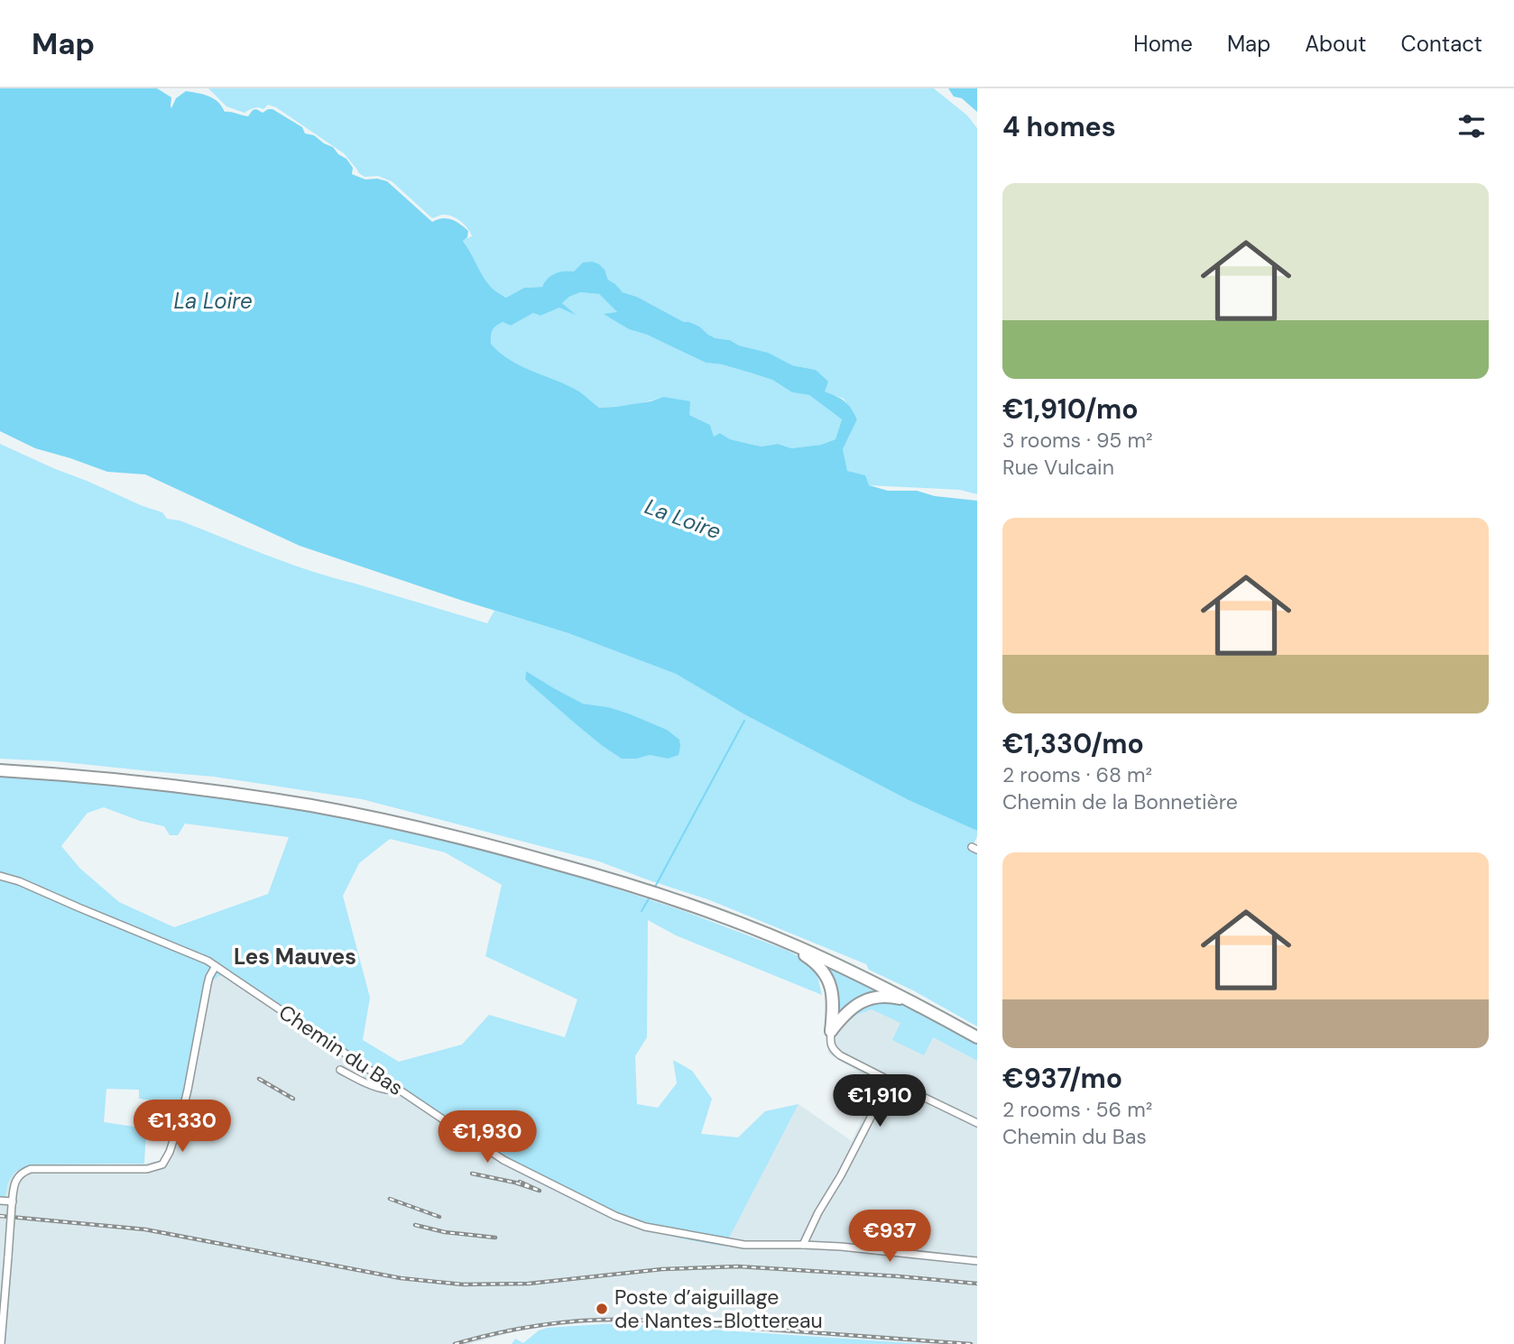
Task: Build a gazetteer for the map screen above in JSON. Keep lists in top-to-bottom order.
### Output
{
  "streets": {
    "street": ["Chemin du Bas"]
  },
  "districts": ["Les Mauves"],
  "water": ["La Loire"],
  "places": ["Poste d’aiguillage de Nantes-Blottereau"],
  "page": {
    "header": "Map",
    "nav": [
      "Home",
      "Map",
      "About",
      "Contact"
    ],
    "heading": "4 homes",
    "list": [
      {
        "name": "€1,910/mo",
        "note": "3 rooms · 95 m² · Rue Vulcain"
      },
      {
        "name": "€1,330/mo",
        "note": "2 rooms · 68 m² · Chemin de la Bonnetière"
      },
      {
        "name": "€937/mo",
        "note": "2 rooms · 56 m² · Chemin du Bas"
      }
    ],
    "price": [
      "€1,910",
      "€1,330",
      "€1,930",
      "€937"
    ]
  }
}
